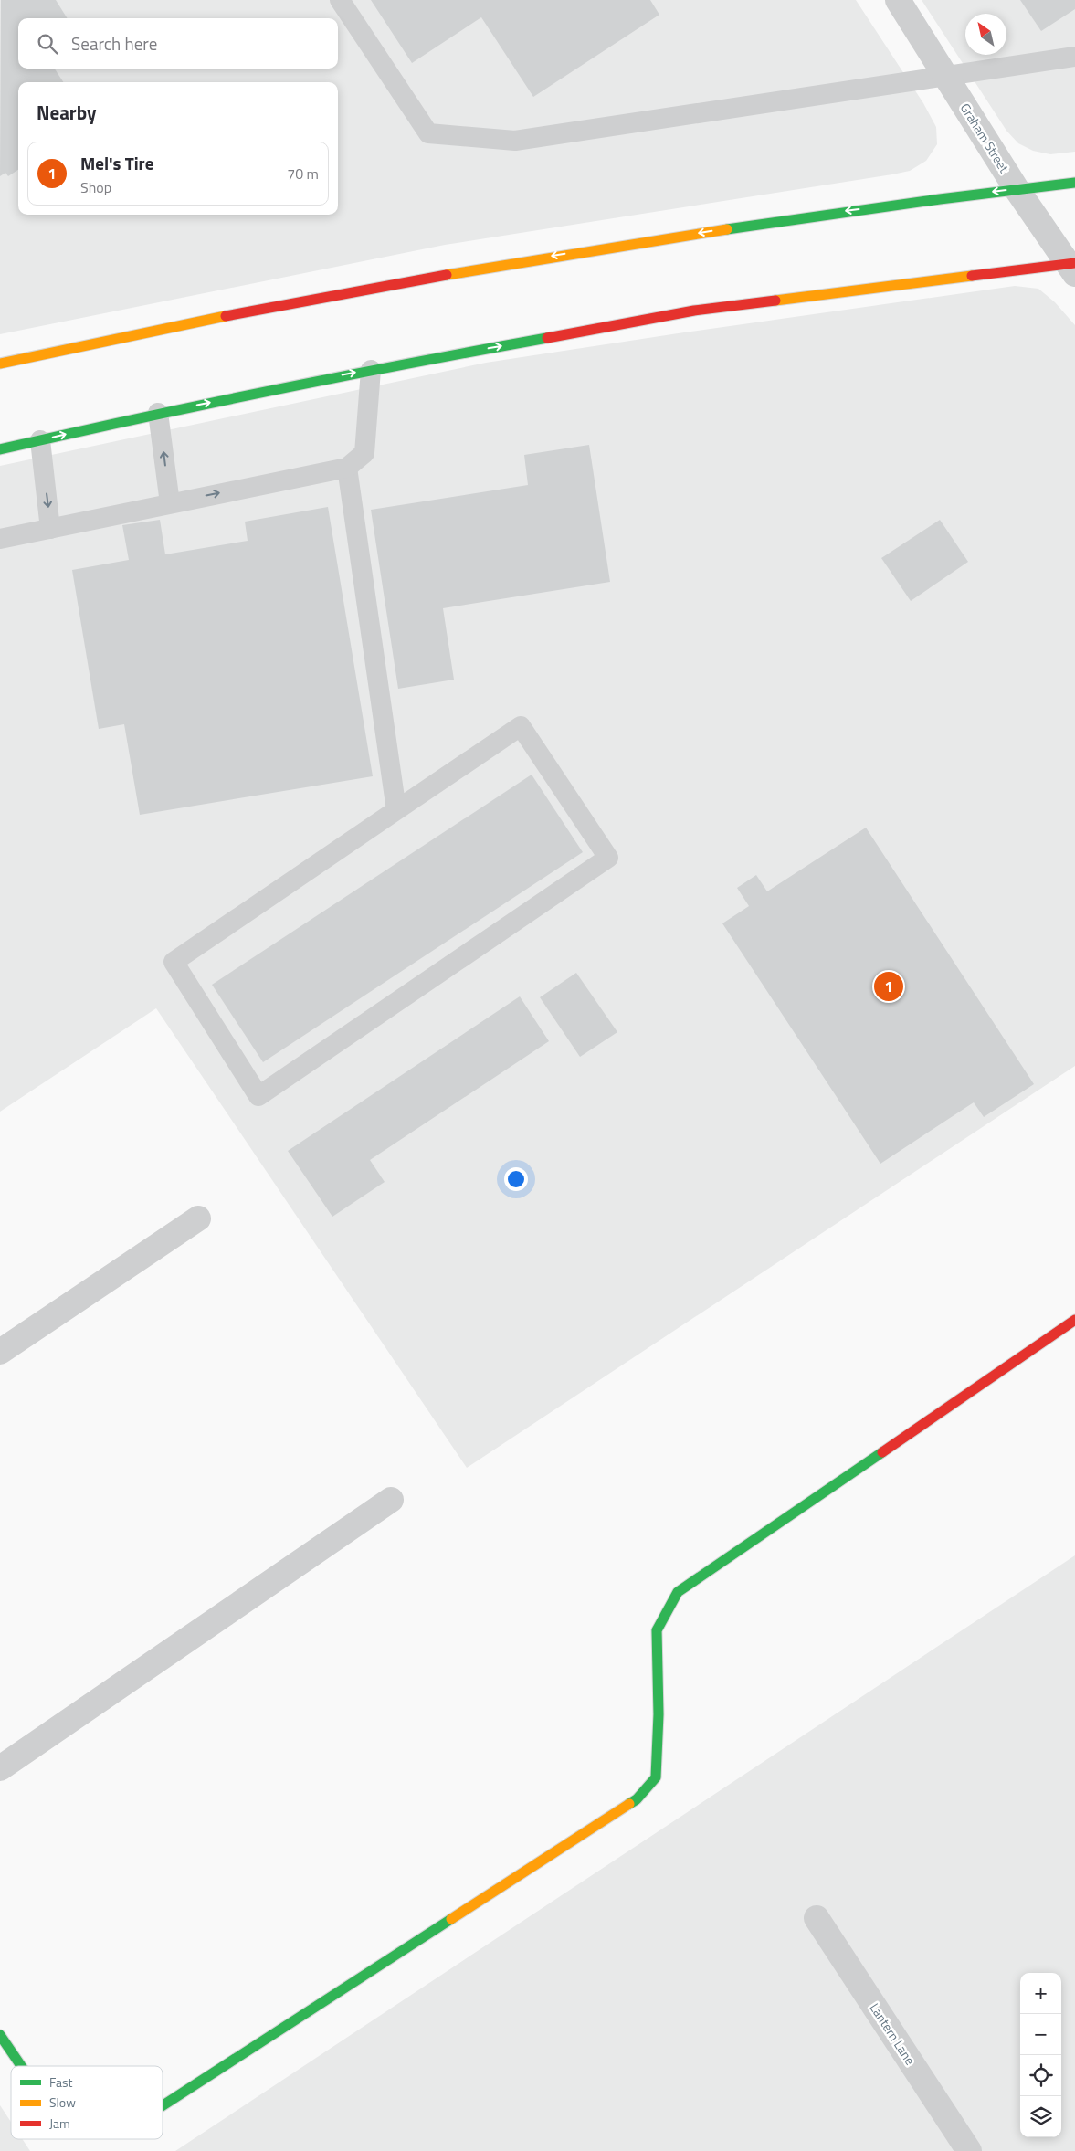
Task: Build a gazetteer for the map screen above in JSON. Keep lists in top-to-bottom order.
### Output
{
  "streets": {
    "street": ["Graham Street", "Lantern Lane"]
  },
  "legend": ["Fast", "Slow", "Jam"],
  "north": "top left",
  "page": {
    "search": "Search here",
    "heading": "Nearby",
    "list": [
      {
        "mark": "1",
        "name": "Mel's Tire",
        "note": "Shop",
        "value": "70 m"
      }
    ],
    "pins": "1",
    "map_buttons": ["+", "−"]
  }
}
